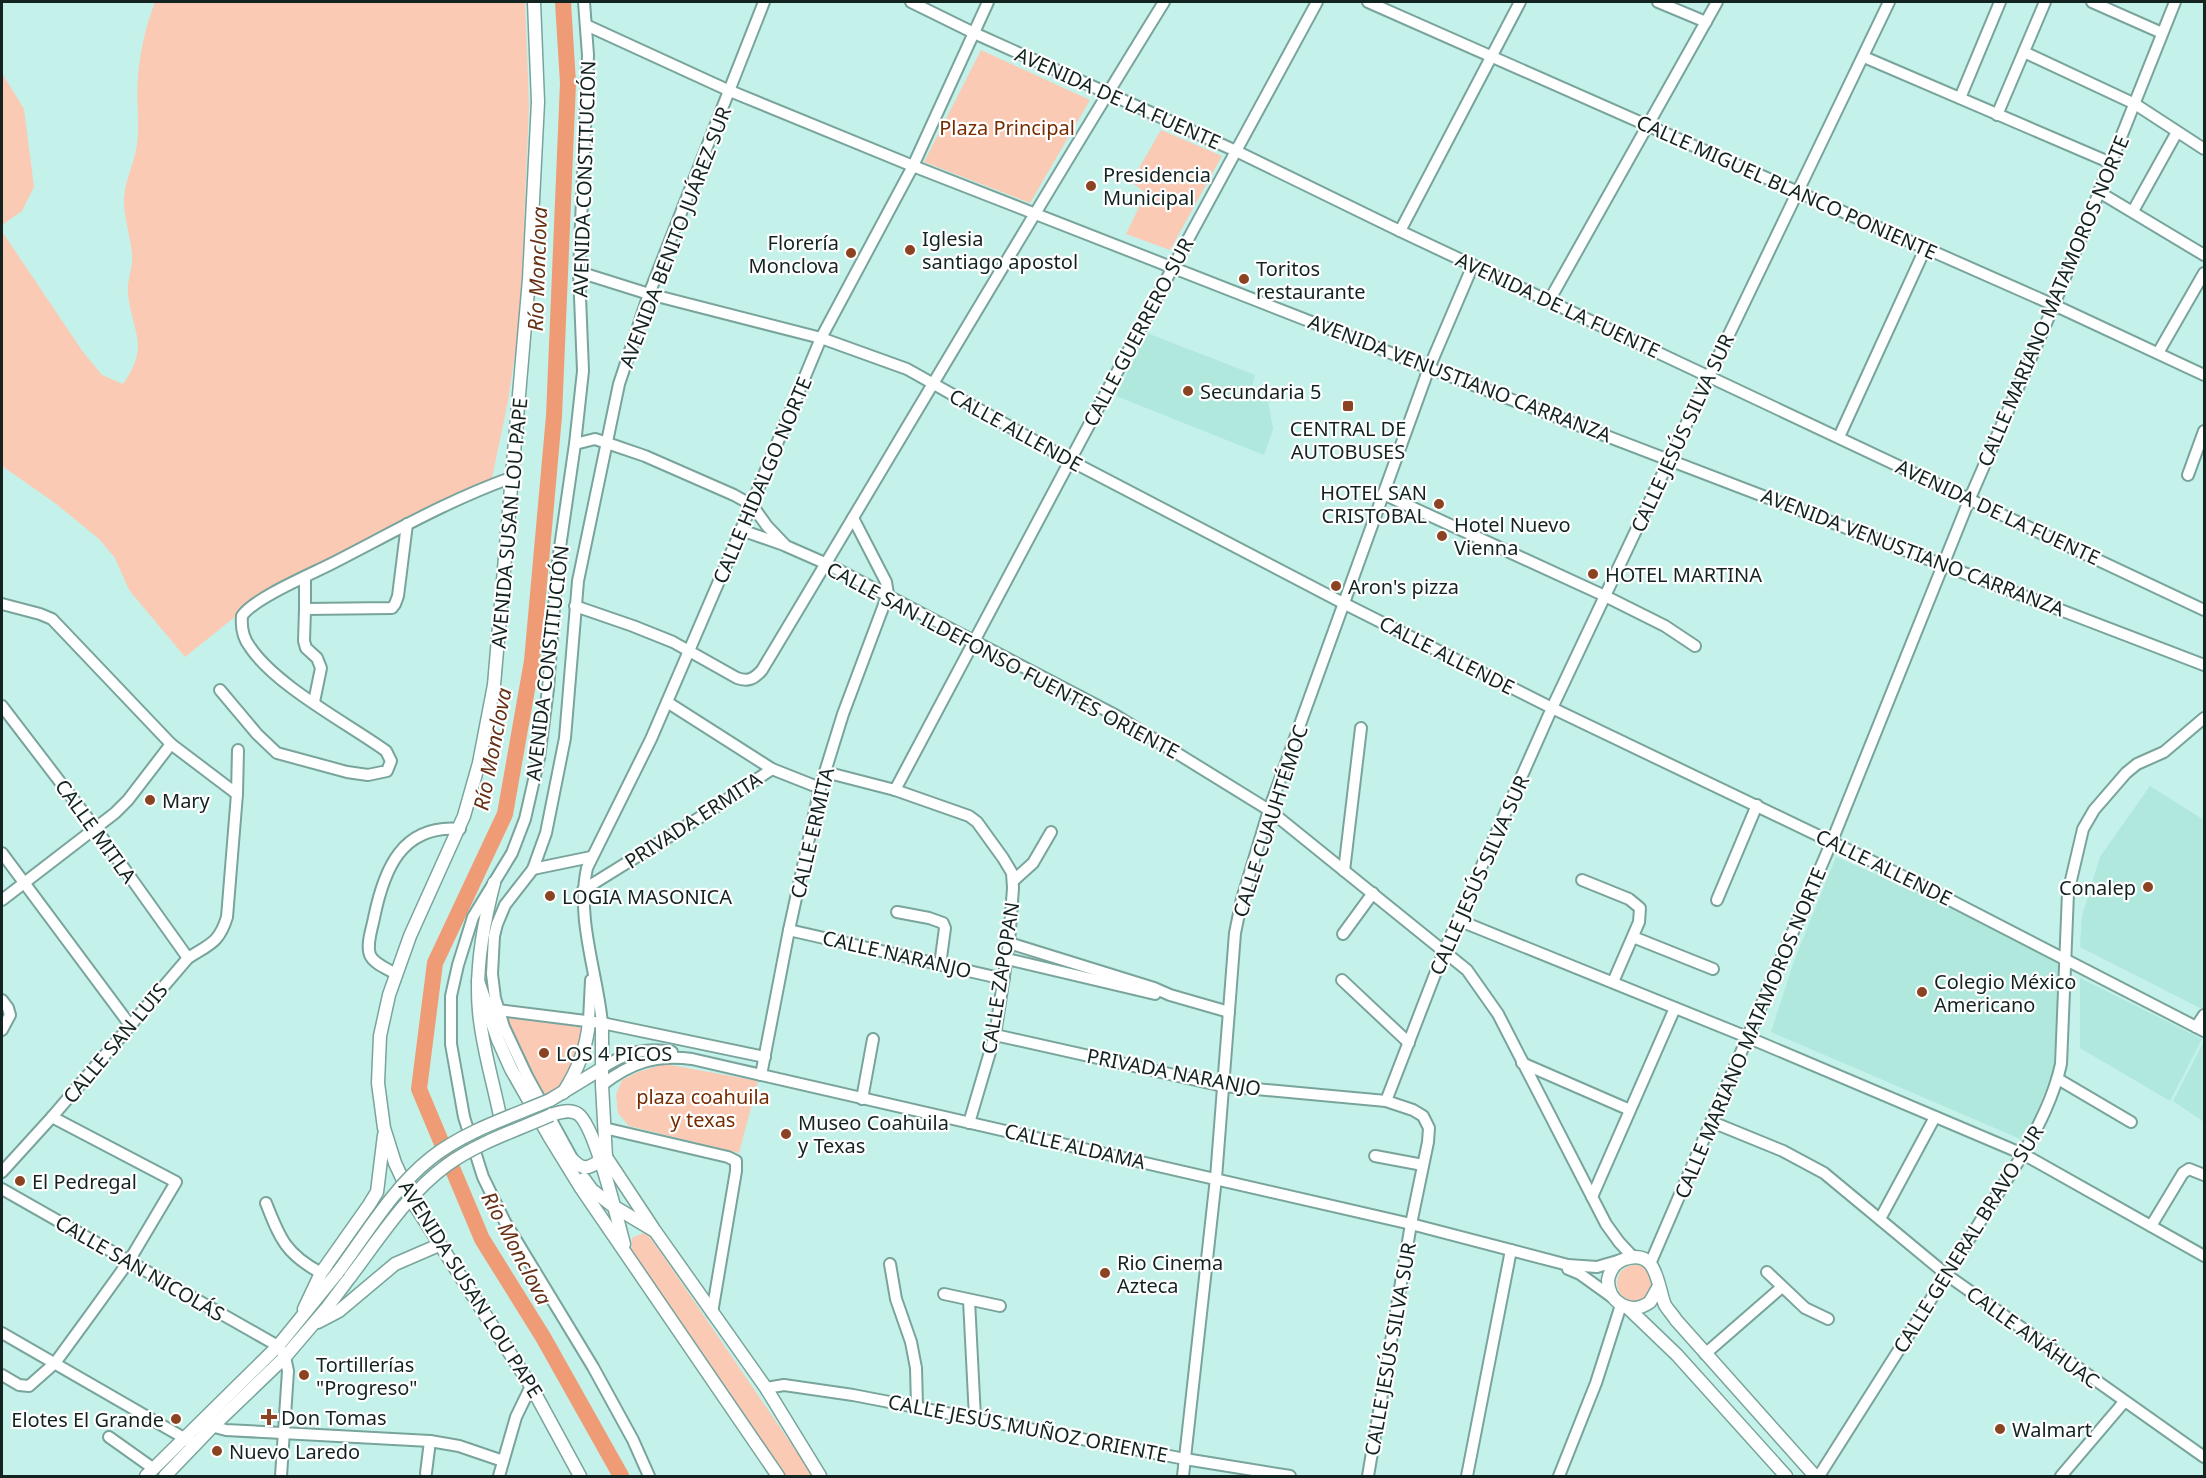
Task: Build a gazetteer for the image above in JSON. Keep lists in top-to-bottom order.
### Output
{
  "streets": {
    "main road": ["AVENIDA SUSAN LOU PAPE"],
    "street": [
      "AVENIDA DE LA FUENTE",
      "AVENIDA CONSTITUCIÓN",
      "CALLE MIGUEL BLANCO PONIENTE",
      "AVENIDA BENITO JUÁREZ SUR",
      "CALLE MARIANO MATAMOROS NORTE",
      "CALLE GUERRERO SUR",
      "AVENIDA VENUSTIANO CARRANZA",
      "CALLE ALLENDE",
      "CALLE JESÚS SILVA SUR",
      "CALLE HIDALGO NORTE",
      "CALLE SAN ILDEFONSO FUENTES ORIENTE",
      "PRIVADA ERMITA",
      "CALLE CUAUHTÉMOC",
      "CALLE MITLA",
      "CALLE ERMITA",
      "CALLE NARANJO",
      "CALLE ZAPOPAN",
      "CALLE SAN LUIS",
      "PRIVADA NARANJO",
      "CALLE ALDAMA",
      "CALLE GENERAL BRAVO SUR",
      "CALLE SAN NICOLÁS",
      "CALLE ANÁHUAC",
      "CALLE JESÚS MUÑOZ ORIENTE"
    ]
  },
  "crossings": [
    ["AVENIDA DE LA FUENTE", "CALLE MARIANO MATAMOROS NORTE"],
    ["AVENIDA DE LA FUENTE", "CALLE GUERRERO SUR"],
    ["AVENIDA DE LA FUENTE", "CALLE JESÚS SILVA SUR"],
    ["AVENIDA DE LA FUENTE", "CALLE HIDALGO NORTE"],
    ["AVENIDA DE LA FUENTE", "CALLE CUAUHTÉMOC"],
    ["AVENIDA CONSTITUCIÓN", "AVENIDA VENUSTIANO CARRANZA"],
    ["AVENIDA CONSTITUCIÓN", "CALLE ALLENDE"],
    ["AVENIDA CONSTITUCIÓN", "CALLE SAN ILDEFONSO FUENTES ORIENTE"],
    ["CALLE MIGUEL BLANCO PONIENTE", "CALLE MARIANO MATAMOROS NORTE"],
    ["CALLE MIGUEL BLANCO PONIENTE", "CALLE JESÚS SILVA SUR"],
    ["AVENIDA BENITO JUÁREZ SUR", "AVENIDA VENUSTIANO CARRANZA"],
    ["AVENIDA BENITO JUÁREZ SUR", "CALLE ALLENDE"],
    ["AVENIDA BENITO JUÁREZ SUR", "CALLE SAN ILDEFONSO FUENTES ORIENTE"],
    ["CALLE MARIANO MATAMOROS NORTE", "AVENIDA VENUSTIANO CARRANZA"],
    ["CALLE MARIANO MATAMOROS NORTE", "CALLE ALLENDE"],
    ["CALLE MARIANO MATAMOROS NORTE", "CALLE SAN ILDEFONSO FUENTES ORIENTE"],
    ["CALLE MARIANO MATAMOROS NORTE", "CALLE ALDAMA"],
    ["CALLE MARIANO MATAMOROS NORTE", "CALLE ANÁHUAC"],
    ["CALLE GUERRERO SUR", "AVENIDA VENUSTIANO CARRANZA"],
    ["CALLE GUERRERO SUR", "CALLE ALLENDE"],
    ["CALLE GUERRERO SUR", "CALLE SAN ILDEFONSO FUENTES ORIENTE"],
    ["CALLE GUERRERO SUR", "CALLE ZAPOPAN"],
    ["AVENIDA VENUSTIANO CARRANZA", "CALLE JESÚS SILVA SUR"],
    ["AVENIDA VENUSTIANO CARRANZA", "CALLE HIDALGO NORTE"],
    ["AVENIDA VENUSTIANO CARRANZA", "CALLE CUAUHTÉMOC"],
    ["CALLE ALLENDE", "CALLE JESÚS SILVA SUR"],
    ["CALLE ALLENDE", "CALLE HIDALGO NORTE"],
    ["CALLE ALLENDE", "CALLE CUAUHTÉMOC"],
    ["CALLE ALLENDE", "CALLE GENERAL BRAVO SUR"],
    ["CALLE JESÚS SILVA SUR", "CALLE SAN ILDEFONSO FUENTES ORIENTE"],
    ["CALLE JESÚS SILVA SUR", "PRIVADA NARANJO"],
    ["CALLE JESÚS SILVA SUR", "CALLE ALDAMA"],
    ["CALLE HIDALGO NORTE", "CALLE SAN ILDEFONSO FUENTES ORIENTE"],
    ["CALLE HIDALGO NORTE", "PRIVADA ERMITA"],
    ["CALLE SAN ILDEFONSO FUENTES ORIENTE", "CALLE CUAUHTÉMOC"],
    ["CALLE SAN ILDEFONSO FUENTES ORIENTE", "CALLE ERMITA"],
    ["CALLE SAN ILDEFONSO FUENTES ORIENTE", "CALLE ALDAMA"],
    ["CALLE CUAUHTÉMOC", "PRIVADA NARANJO"],
    ["CALLE CUAUHTÉMOC", "CALLE ALDAMA"],
    ["CALLE CUAUHTÉMOC", "CALLE JESÚS MUÑOZ ORIENTE"],
    ["CALLE MITLA", "CALLE SAN LUIS"],
    ["CALLE ERMITA", "CALLE NARANJO"],
    ["CALLE ERMITA", "CALLE ZAPOPAN"],
    ["CALLE ERMITA", "CALLE ALDAMA"],
    ["CALLE NARANJO", "CALLE ZAPOPAN"],
    ["CALLE ZAPOPAN", "PRIVADA NARANJO"],
    ["CALLE ZAPOPAN", "CALLE ALDAMA"],
    ["CALLE GENERAL BRAVO SUR", "CALLE ANÁHUAC"]
  ],
  "water": ["Río Monclova"],
  "parks": ["Plaza Principal", "plaza coahuila y texas"],
  "places": {
    "other": [
      "Presidencia Municipal",
      "Iglesia santiago apostol",
      "Florería Monclova",
      "Toritos restaurante",
      "Secundaria 5",
      "HOTEL SAN CRISTOBAL",
      "Hotel Nuevo Vienna",
      "HOTEL MARTINA",
      "Aron's pizza",
      "Mary",
      "Conalep",
      "LOGIA MASONICA",
      "Colegio México Americano",
      "LOS 4 PICOS",
      "Museo Coahuila y Texas",
      "El Pedregal",
      "Rio Cinema Azteca",
      "Tortillerías \"Progreso\"",
      "Elotes El Grande",
      "Walmart",
      "Nuevo Laredo"
    ],
    "transit": ["CENTRAL DE AUTOBUSES"],
    "health": ["Don Tomas"]
  }
}
